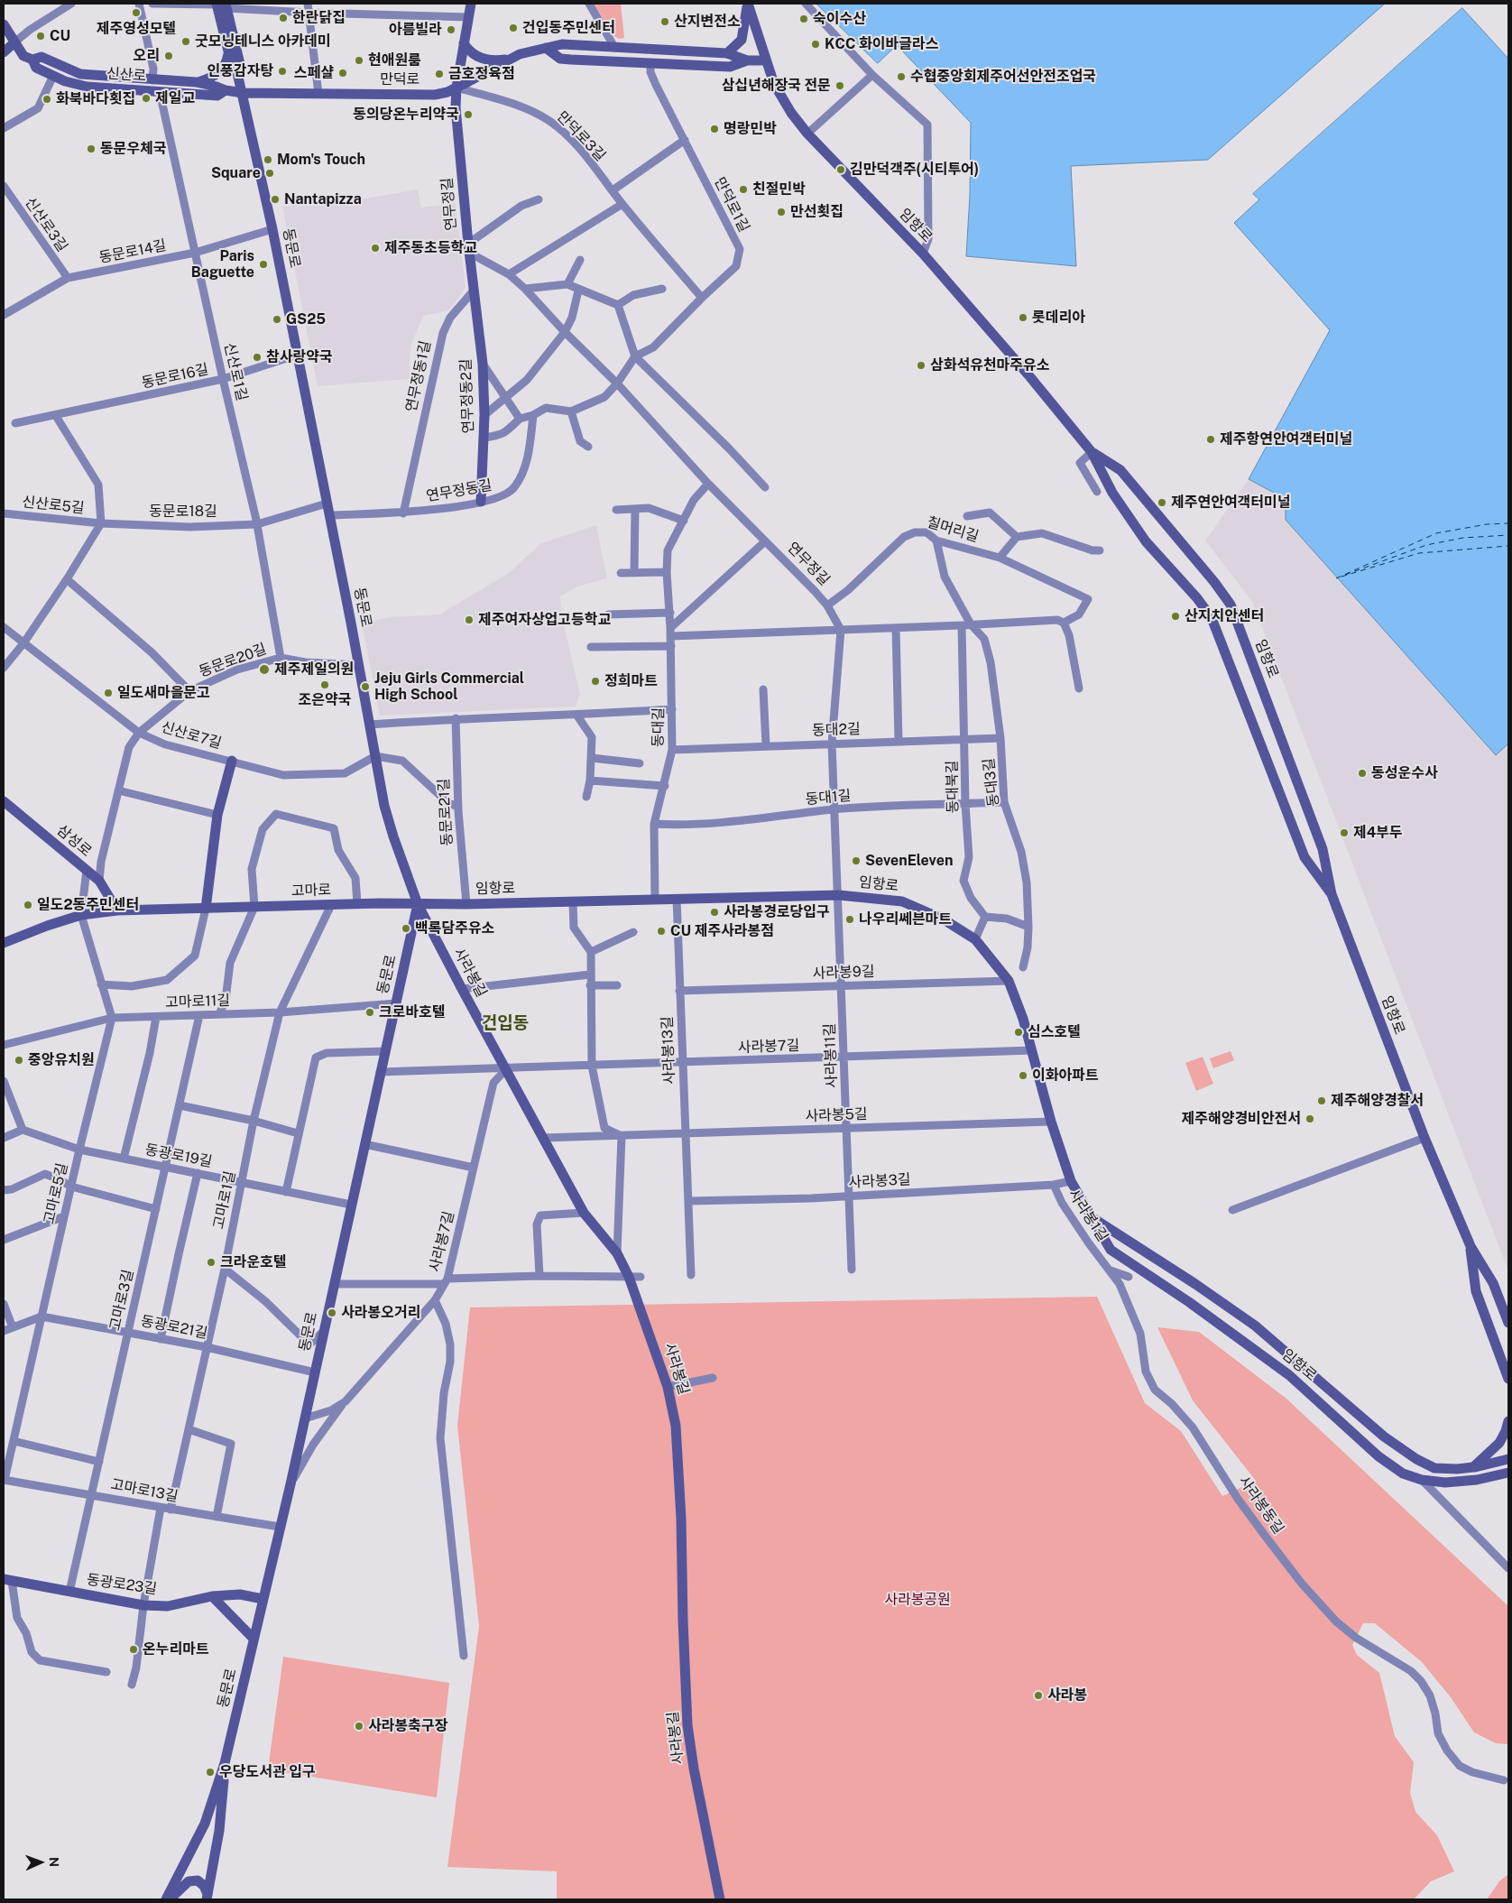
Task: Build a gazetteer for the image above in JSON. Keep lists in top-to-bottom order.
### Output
{
  "streets": {
    "main road": [
      "신산로",
      "만덕로",
      "연무정길",
      "임항로",
      "동문로",
      "연무정동2길",
      "삼성로",
      "고마로",
      "사라봉길",
      "동광로23길"
    ],
    "street": [
      "만덕로3길",
      "만덕로1길",
      "신산로3길",
      "동문로14길",
      "신산로1길",
      "동문로16길",
      "연무정동1길",
      "연무정동길",
      "신산로5길",
      "동문로18길",
      "칠머리길",
      "동문로20길",
      "동대길",
      "동대2길",
      "신산로7길",
      "동대3길",
      "동대북길",
      "동대1길",
      "동문로21길",
      "사라봉9길",
      "고마로11길",
      "사라봉7길",
      "사라봉13길",
      "사라봉11길",
      "사라봉5길",
      "동광로19길",
      "사라봉3길",
      "고마로5길",
      "고마로1길",
      "사라봉1길",
      "고마로3길",
      "동광로21길",
      "고마로13길",
      "사라봉동길"
    ]
  },
  "crossings": [
    ["신산로", "만덕로"],
    ["신산로", "동문로"],
    ["신산로", "신산로1길"],
    ["만덕로", "만덕로3길"],
    ["만덕로", "연무정길"],
    ["만덕로", "만덕로1길"],
    ["만덕로", "임항로"],
    ["만덕로", "동문로"],
    ["만덕로3길", "연무정길"],
    ["만덕로3길", "만덕로1길"],
    ["연무정길", "칠머리길"],
    ["연무정길", "동대길"],
    ["신산로3길", "동문로14길"],
    ["임항로", "동문로"],
    ["임항로", "동대길"],
    ["임항로", "동문로21길"],
    ["임항로", "고마로"],
    ["임항로", "사라봉길"],
    ["임항로", "사라봉9길"],
    ["임항로", "사라봉7길"],
    ["임항로", "사라봉13길"],
    ["임항로", "사라봉11길"],
    ["임항로", "사라봉5길"],
    ["임항로", "사라봉3길"],
    ["동문로", "동문로14길"],
    ["동문로", "동문로16길"],
    ["동문로", "연무정동길"],
    ["동문로", "동문로18길"],
    ["동문로", "동문로20길"],
    ["동문로", "신산로7길"],
    ["동문로", "고마로"],
    ["동문로", "사라봉길"],
    ["동문로", "고마로11길"],
    ["동문로", "사라봉7길"],
    ["동문로", "동광로19길"],
    ["동문로", "동광로21길"],
    ["동문로", "고마로13길"],
    ["동문로", "동광로23길"],
    ["동문로14길", "신산로1길"],
    ["신산로1길", "동문로16길"],
    ["신산로1길", "동문로18길"],
    ["신산로1길", "동문로20길"],
    ["연무정동1길", "연무정동2길"],
    ["연무정동1길", "연무정동길"],
    ["연무정동2길", "연무정동길"],
    ["신산로5길", "동문로18길"],
    ["칠머리길", "동대3길"],
    ["동문로20길", "신산로7길"],
    ["동문로20길", "삼성로"],
    ["동대길", "동대2길"],
    ["동대길", "동대1길"],
    ["동대2길", "동대3길"],
    ["동대2길", "동대북길"],
    ["동대3길", "동대1길"],
    ["동대북길", "동대1길"],
    ["삼성로", "고마로"],
    ["고마로", "사라봉길"],
    ["고마로", "고마로1길"],
    ["사라봉길", "사라봉7길"],
    ["사라봉길", "사라봉5길"],
    ["사라봉9길", "사라봉13길"],
    ["사라봉9길", "사라봉11길"],
    ["고마로11길", "고마로5길"],
    ["고마로11길", "고마로1길"],
    ["고마로11길", "고마로3길"],
    ["사라봉7길", "사라봉13길"],
    ["사라봉7길", "사라봉11길"],
    ["사라봉13길", "사라봉5길"],
    ["사라봉13길", "사라봉3길"],
    ["사라봉11길", "사라봉5길"],
    ["사라봉11길", "사라봉3길"],
    ["동광로19길", "고마로5길"],
    ["동광로19길", "고마로1길"],
    ["동광로19길", "고마로3길"],
    ["사라봉3길", "사라봉1길"],
    ["고마로5길", "동광로21길"],
    ["고마로5길", "고마로13길"],
    ["고마로1길", "동광로21길"],
    ["고마로1길", "고마로13길"],
    ["사라봉1길", "사라봉동길"],
    ["고마로3길", "동광로21길"],
    ["고마로3길", "고마로13길"],
    ["고마로3길", "동광로23길"]
  ],
  "districts": ["건입동"],
  "parks": ["사라봉공원"],
  "places": [
    "제주영성모텔",
    "한란닭집",
    "숙이수산",
    "산지변전소",
    "건입동주민센터",
    "아름빌라",
    "CU",
    "굿모닝테니스 아카데미",
    "KCC 화이바글라스",
    "오리",
    "현애원룸",
    "인풍감자탕",
    "스페샬",
    "금호정육점",
    "수협중앙회제주어선안전조업국",
    "삼십년해장국 전문",
    "제일교",
    "화북바다횟집",
    "동의당온누리약국",
    "명랑민박",
    "동문우체국",
    "Mom's Touch",
    "김만덕객주(시티투어)",
    "Square",
    "친절민박",
    "Nantapizza",
    "만선횟집",
    "제주동초등학교",
    "Paris Baguette",
    "롯데리아",
    "GS25",
    "참사랑약국",
    "삼화석유천마주유소",
    "제주항연안여객터미널",
    "제주연안여객터미널",
    "산지치안센터",
    "제주여자상업고등학교",
    "제주제일의원",
    "정희마트",
    "조은약국",
    "Jeju Girls Commercial High School",
    "일도새마을문고",
    "동성운수사",
    "제4부두",
    "SevenEleven",
    "일도2동주민센터",
    "사라봉경로당입구",
    "나우리쎄븐마트",
    "백록담주유소",
    "CU 제주사라봉점",
    "크로바호텔",
    "심스호텔",
    "중앙유치원",
    "이화아파트",
    "제주해양경찰서",
    "제주해양경비안전서",
    "크라운호텔",
    "사라봉오거리",
    "온누리마트",
    "사라봉",
    "사라봉축구장",
    "우당도서관 입구"
  ],
  "north": "right"
}
